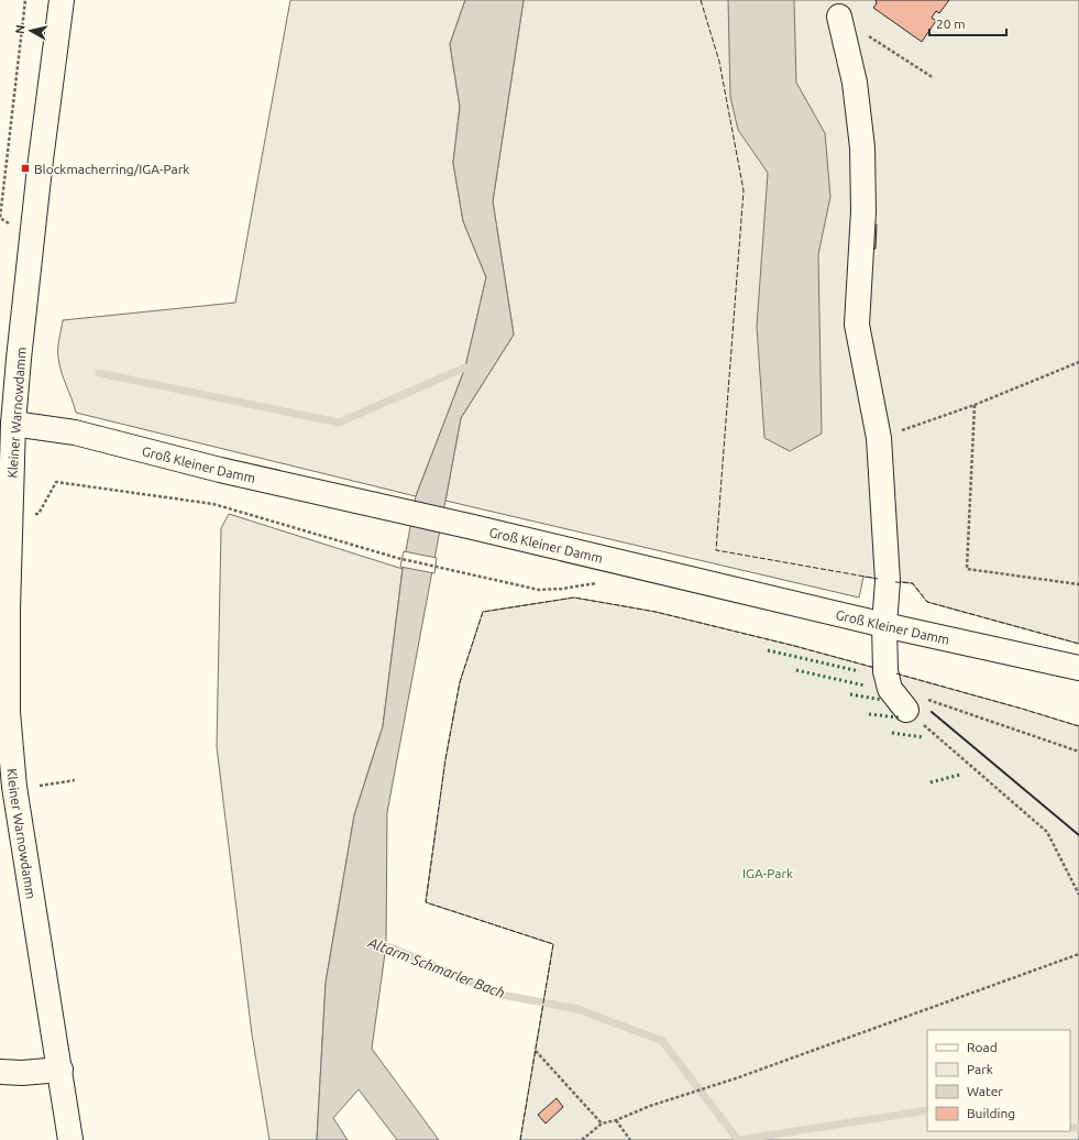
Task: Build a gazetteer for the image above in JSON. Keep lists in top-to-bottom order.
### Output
{
  "streets": {
    "street": ["Kleiner Warnowdamm", "Groß Kleiner Damm"]
  },
  "crossings": [
    ["Kleiner Warnowdamm", "Groß Kleiner Damm"]
  ],
  "water": ["Altarm Schmarler Bach"],
  "parks": ["IGA-Park"],
  "places": {
    "transit": ["Blockmacherring/IGA-Park"]
  },
  "legend": [
    "Road",
    "Park",
    "Water",
    "Building"
  ],
  "scale_bar": "20 m",
  "north": "left"
}
